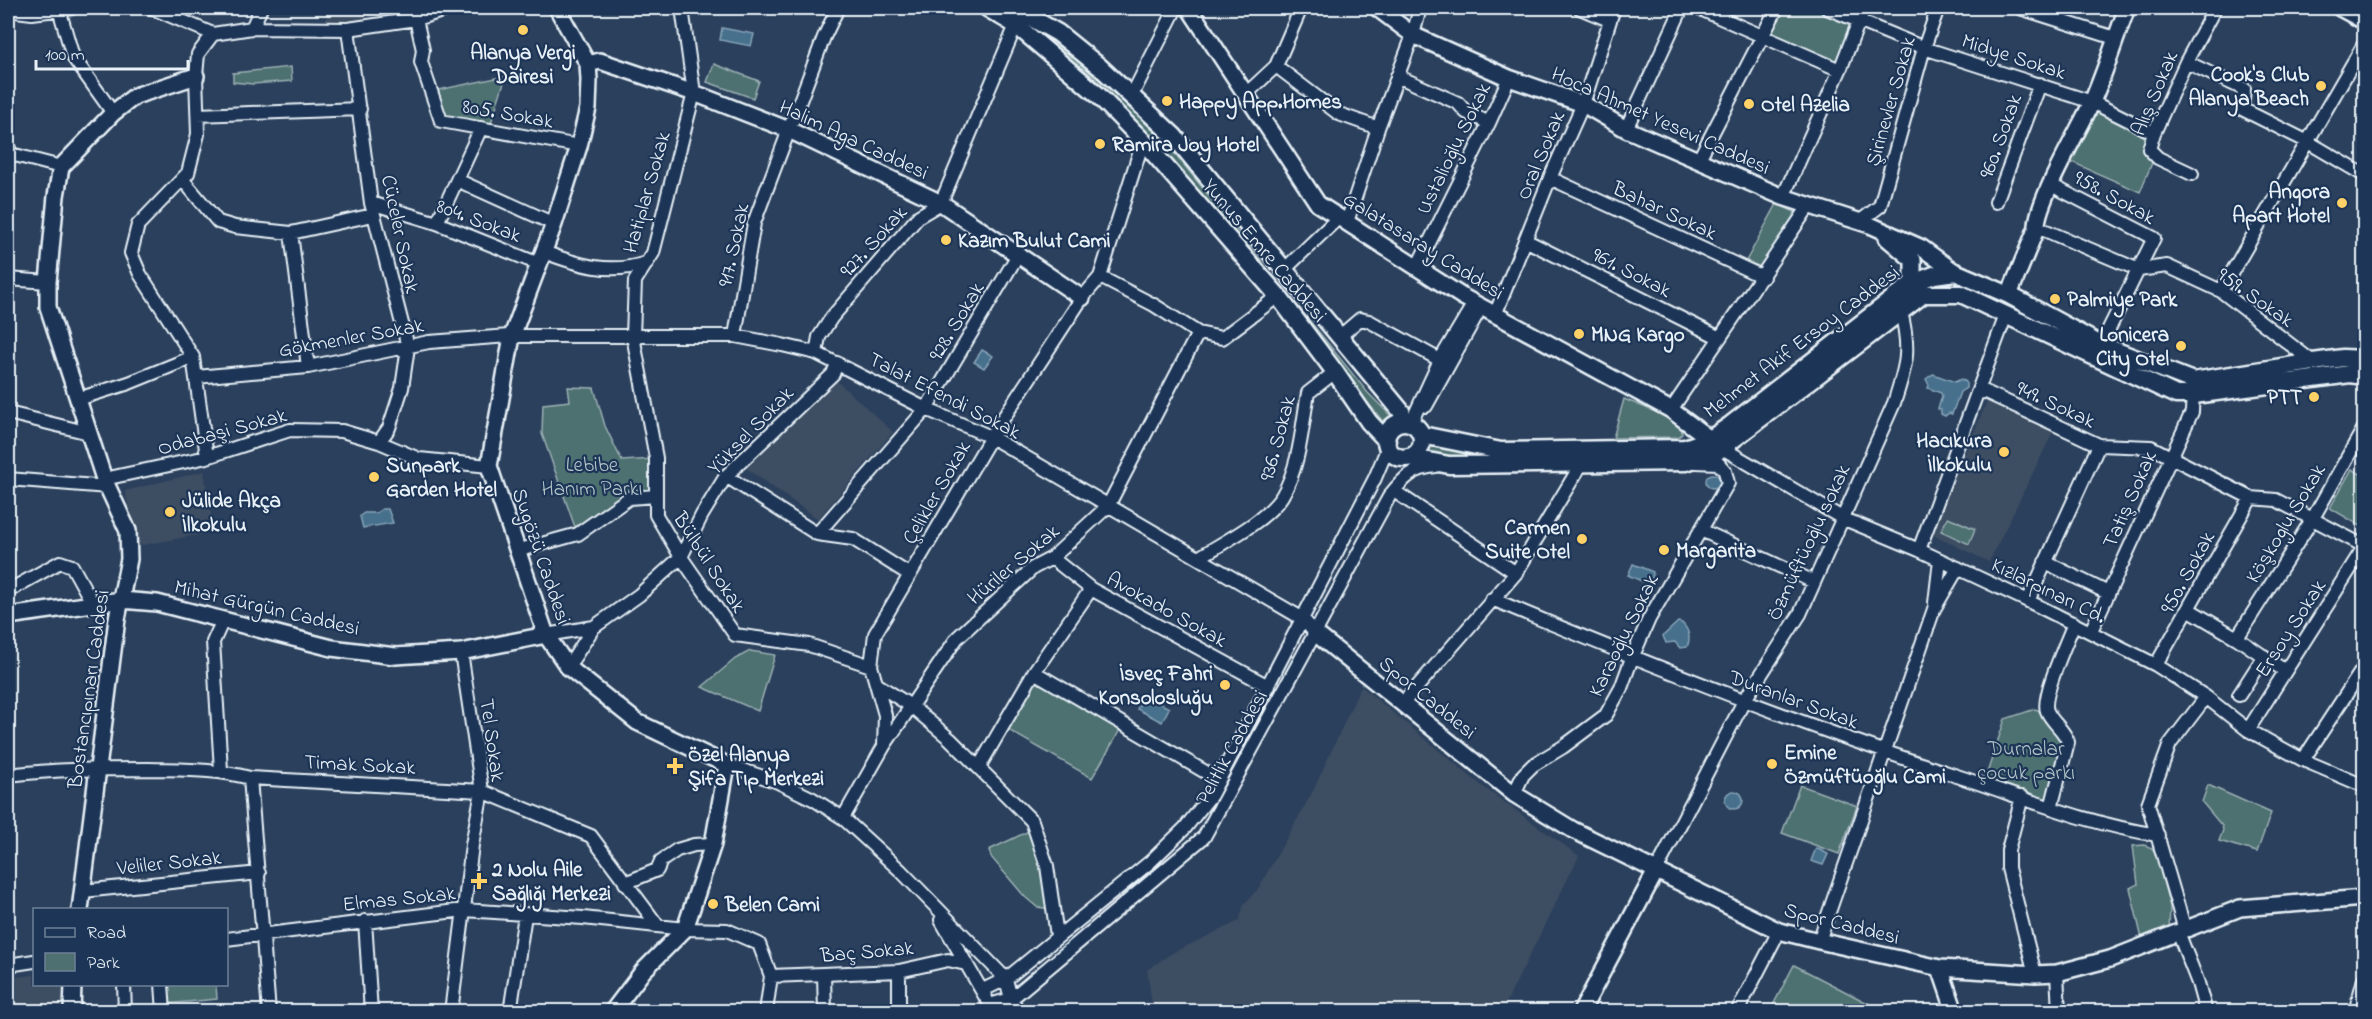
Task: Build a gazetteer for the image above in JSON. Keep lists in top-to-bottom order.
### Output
{
  "streets": {
    "main road": ["Yunus Emre Caddesi", "Mehmet Akif Ersoy Caddesi"],
    "street": [
      "Midye Sokak",
      "Alış Sokak",
      "Şirinevler Sokak",
      "805. Sokak",
      "Hoca Ahmet Yesevi Caddesi",
      "960. Sokak",
      "Halim Aga Caddesi",
      "Ustalioğlu Sokak",
      "Oral Sokak",
      "Hatiplar Sokak",
      "958. Sokak",
      "Bahar Sokak",
      "804. Sokak",
      "Cüceler Sokak",
      "927. Sokak",
      "917. Sokak",
      "Galatasaray Caddesi",
      "961. Sokak",
      "959. Sokak",
      "928. Sokak",
      "Gökmenler Sokak",
      "Talat Efendi Sokak",
      "949. Sokak",
      "Yüksel Sokak",
      "Odabaşi Sokak",
      "936. Sokak",
      "Çelikler Sokak",
      "Tatiş Sokak",
      "Köşkoglu Sokak",
      "Özmüftüoğlu sokak",
      "Sugözü Caddesi",
      "Bülbül Sokak",
      "Hüriler Sokak",
      "950. Sokak",
      "Kızlarpınarı Cd.",
      "Mihat Gürgün Caddesi",
      "Avokado Sokak",
      "Ersoy Sokak",
      "Karaoğlu Sokak",
      "Bostancıpınarı Caddesi",
      "Spor Caddesi",
      "Duranlar Sokak",
      "Tel Sokak",
      "Pelitlik Caddesi",
      "Timak Sokak",
      "Veliler Sokak",
      "Elmas Sokak",
      "Baç Sokak"
    ]
  },
  "crossings": [
    ["Midye Sokak", "Alış Sokak"],
    ["Midye Sokak", "Şirinevler Sokak"],
    ["Midye Sokak", "960. Sokak"],
    ["Şirinevler Sokak", "Hoca Ahmet Yesevi Caddesi"],
    ["805. Sokak", "Sugözü Caddesi"],
    ["Hoca Ahmet Yesevi Caddesi", "Ustalioğlu Sokak"],
    ["Hoca Ahmet Yesevi Caddesi", "Oral Sokak"],
    ["Hoca Ahmet Yesevi Caddesi", "Mehmet Akif Ersoy Caddesi"],
    ["Halim Aga Caddesi", "Hatiplar Sokak"],
    ["Halim Aga Caddesi", "927. Sokak"],
    ["Halim Aga Caddesi", "917. Sokak"],
    ["Halim Aga Caddesi", "928. Sokak"],
    ["Halim Aga Caddesi", "Çelikler Sokak"],
    ["Halim Aga Caddesi", "Sugözü Caddesi"],
    ["Ustalioğlu Sokak", "Galatasaray Caddesi"],
    ["Oral Sokak", "Bahar Sokak"],
    ["Oral Sokak", "Galatasaray Caddesi"],
    ["Oral Sokak", "Yunus Emre Caddesi"],
    ["Oral Sokak", "961. Sokak"],
    ["Oral Sokak", "Mehmet Akif Ersoy Caddesi"],
    ["Oral Sokak", "Pelitlik Caddesi"],
    ["Hatiplar Sokak", "804. Sokak"],
    ["Hatiplar Sokak", "Talat Efendi Sokak"],
    ["Hatiplar Sokak", "Bülbül Sokak"],
    ["958. Sokak", "959. Sokak"],
    ["958. Sokak", "Mehmet Akif Ersoy Caddesi"],
    ["804. Sokak", "Cüceler Sokak"],
    ["804. Sokak", "Sugözü Caddesi"],
    ["Cüceler Sokak", "Gökmenler Sokak"],
    ["Cüceler Sokak", "Odabaşi Sokak"],
    ["927. Sokak", "Talat Efendi Sokak"],
    ["917. Sokak", "Talat Efendi Sokak"],
    ["Galatasaray Caddesi", "Mehmet Akif Ersoy Caddesi"],
    ["Galatasaray Caddesi", "Kızlarpınarı Cd."],
    ["Yunus Emre Caddesi", "Mehmet Akif Ersoy Caddesi"],
    ["Yunus Emre Caddesi", "936. Sokak"],
    ["Yunus Emre Caddesi", "Çelikler Sokak"],
    ["Yunus Emre Caddesi", "Pelitlik Caddesi"],
    ["959. Sokak", "Mehmet Akif Ersoy Caddesi"],
    ["928. Sokak", "Talat Efendi Sokak"],
    ["Gökmenler Sokak", "Talat Efendi Sokak"],
    ["Gökmenler Sokak", "Sugözü Caddesi"],
    ["Mehmet Akif Ersoy Caddesi", "Tatiş Sokak"],
    ["Mehmet Akif Ersoy Caddesi", "Özmüftüoğlu sokak"],
    ["Mehmet Akif Ersoy Caddesi", "Kızlarpınarı Cd."],
    ["Mehmet Akif Ersoy Caddesi", "Karaoğlu Sokak"],
    ["Mehmet Akif Ersoy Caddesi", "Pelitlik Caddesi"],
    ["Talat Efendi Sokak", "Yüksel Sokak"],
    ["Talat Efendi Sokak", "936. Sokak"],
    ["Talat Efendi Sokak", "Çelikler Sokak"],
    ["Talat Efendi Sokak", "Sugözü Caddesi"],
    ["Talat Efendi Sokak", "Bülbül Sokak"],
    ["Talat Efendi Sokak", "Hüriler Sokak"],
    ["Talat Efendi Sokak", "Spor Caddesi"],
    ["Talat Efendi Sokak", "Pelitlik Caddesi"],
    ["949. Sokak", "Tatiş Sokak"],
    ["949. Sokak", "Köşkoglu Sokak"],
    ["949. Sokak", "950. Sokak"],
    ["Yüksel Sokak", "Sugözü Caddesi"],
    ["Yüksel Sokak", "Bülbül Sokak"],
    ["Yüksel Sokak", "Mihat Gürgün Caddesi"],
    ["Odabaşi Sokak", "Sugözü Caddesi"],
    ["Odabaşi Sokak", "Bostancıpınarı Caddesi"],
    ["Çelikler Sokak", "Bülbül Sokak"],
    ["Çelikler Sokak", "Hüriler Sokak"],
    ["Tatiş Sokak", "Kızlarpınarı Cd."],
    ["Özmüftüoğlu sokak", "Kızlarpınarı Cd."],
    ["Özmüftüoğlu sokak", "Spor Caddesi"],
    ["Özmüftüoğlu sokak", "Duranlar Sokak"],
    ["Sugözü Caddesi", "Mihat Gürgün Caddesi"],
    ["Hüriler Sokak", "Avokado Sokak"],
    ["950. Sokak", "Kızlarpınarı Cd."],
    ["Kızlarpınarı Cd.", "Ersoy Sokak"],
    ["Mihat Gürgün Caddesi", "Bostancıpınarı Caddesi"],
    ["Mihat Gürgün Caddesi", "Tel Sokak"],
    ["Avokado Sokak", "Pelitlik Caddesi"],
    ["Karaoğlu Sokak", "Spor Caddesi"],
    ["Karaoğlu Sokak", "Duranlar Sokak"],
    ["Bostancıpınarı Caddesi", "Timak Sokak"],
    ["Bostancıpınarı Caddesi", "Veliler Sokak"],
    ["Spor Caddesi", "Pelitlik Caddesi"],
    ["Tel Sokak", "Timak Sokak"],
    ["Tel Sokak", "Elmas Sokak"],
    ["Timak Sokak", "Elmas Sokak"],
    ["Elmas Sokak", "Baç Sokak"]
  ],
  "parks": ["Lebibe Hanım Parkı", "Durnalar çocuk parkı"],
  "places": {
    "other": [
      "Alanya Vergi Dairesi",
      "Cook's Club Alanya Beach",
      "Happy App.Homes",
      "Otel Azelia",
      "Ramira Joy Hotel",
      "Angora Apart Hotel",
      "Kazım Bulut Cami",
      "Palmiye Park",
      "MNG Kargo",
      "Lonicera City Otel",
      "PTT",
      "Hacıkura İlkokulu",
      "Sunpark Garden Hotel",
      "Jülide Akça İlkokulu",
      "Carmen Suite Otel",
      "Margarita",
      "İsveç Fahri Konsolosluğu",
      "Emine Özmüftüoğlu Cami",
      "Belen Cami"
    ],
    "health": ["Özel Alanya Şifa Tıp Merkezi", "2 Nolu Aile Sağlığı Merkezi"]
  },
  "legend": ["Road", "Park"],
  "scale_bar": "100 m"
}
